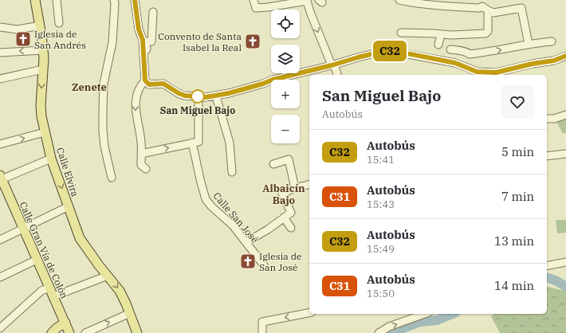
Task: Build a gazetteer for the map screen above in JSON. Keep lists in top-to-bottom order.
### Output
{
  "streets": {
    "main road": ["Calle Elvira", "Calle Gran Vía de Colón"],
    "street": ["Calle San José"]
  },
  "one_way": ["Calle Elvira"],
  "districts": ["Zenete", "Albaicín Bajo"],
  "places": {
    "church": ["Iglesia de San Andrés", "Convento de Santa Isabel la Real", "Iglesia de San José"],
    "other": ["San Miguel Bajo"]
  },
  "lines": ["bus line C32"],
  "page": {
    "on_map": "C32",
    "map_buttons": ["+", "−"],
    "heading": ["San Miguel Bajo", "Autobús"],
    "list": [
      {
        "mark": "C32",
        "name": "Autobús",
        "note": "15:41",
        "value": "5 min"
      },
      {
        "mark": "C31",
        "name": "Autobús",
        "note": "15:43",
        "value": "7 min"
      },
      {
        "mark": "C32",
        "name": "Autobús",
        "note": "15:49",
        "value": "13 min"
      },
      {
        "mark": "C31",
        "name": "Autobús",
        "note": "15:50",
        "value": "14 min"
      }
    ]
  }
}
